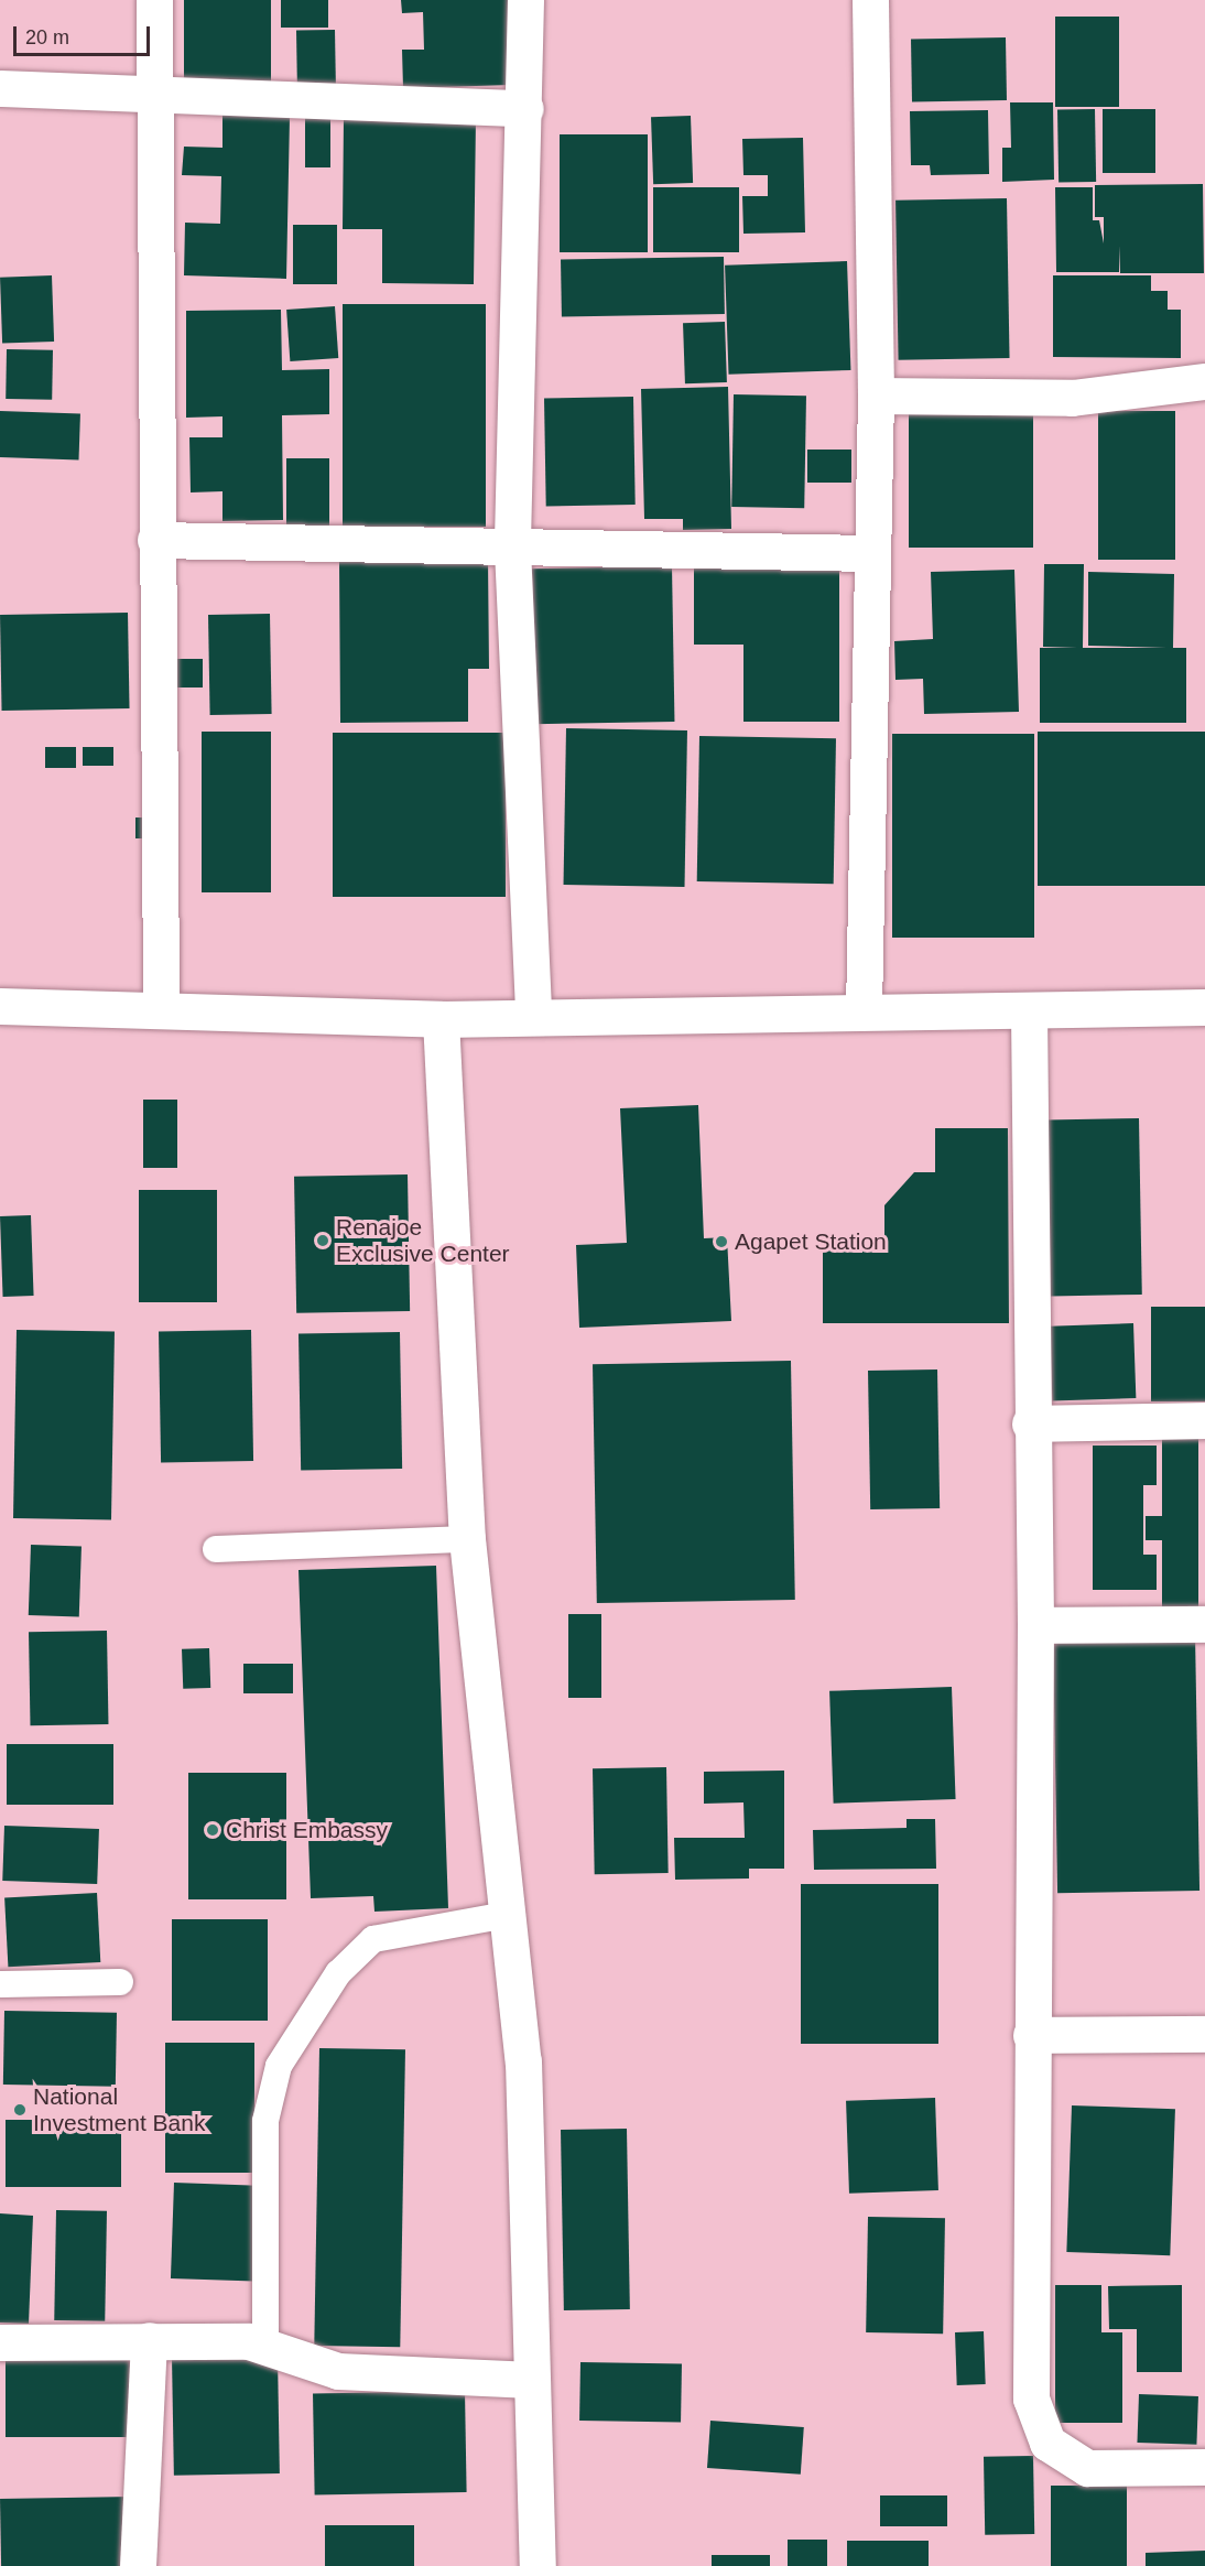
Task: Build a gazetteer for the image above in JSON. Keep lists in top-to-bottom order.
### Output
{
  "places": [
    "Renajoe Exclusive Center",
    "Agapet Station",
    "Christ Embassy",
    "National Investment Bank"
  ],
  "scale_bar": "20 m"
}
